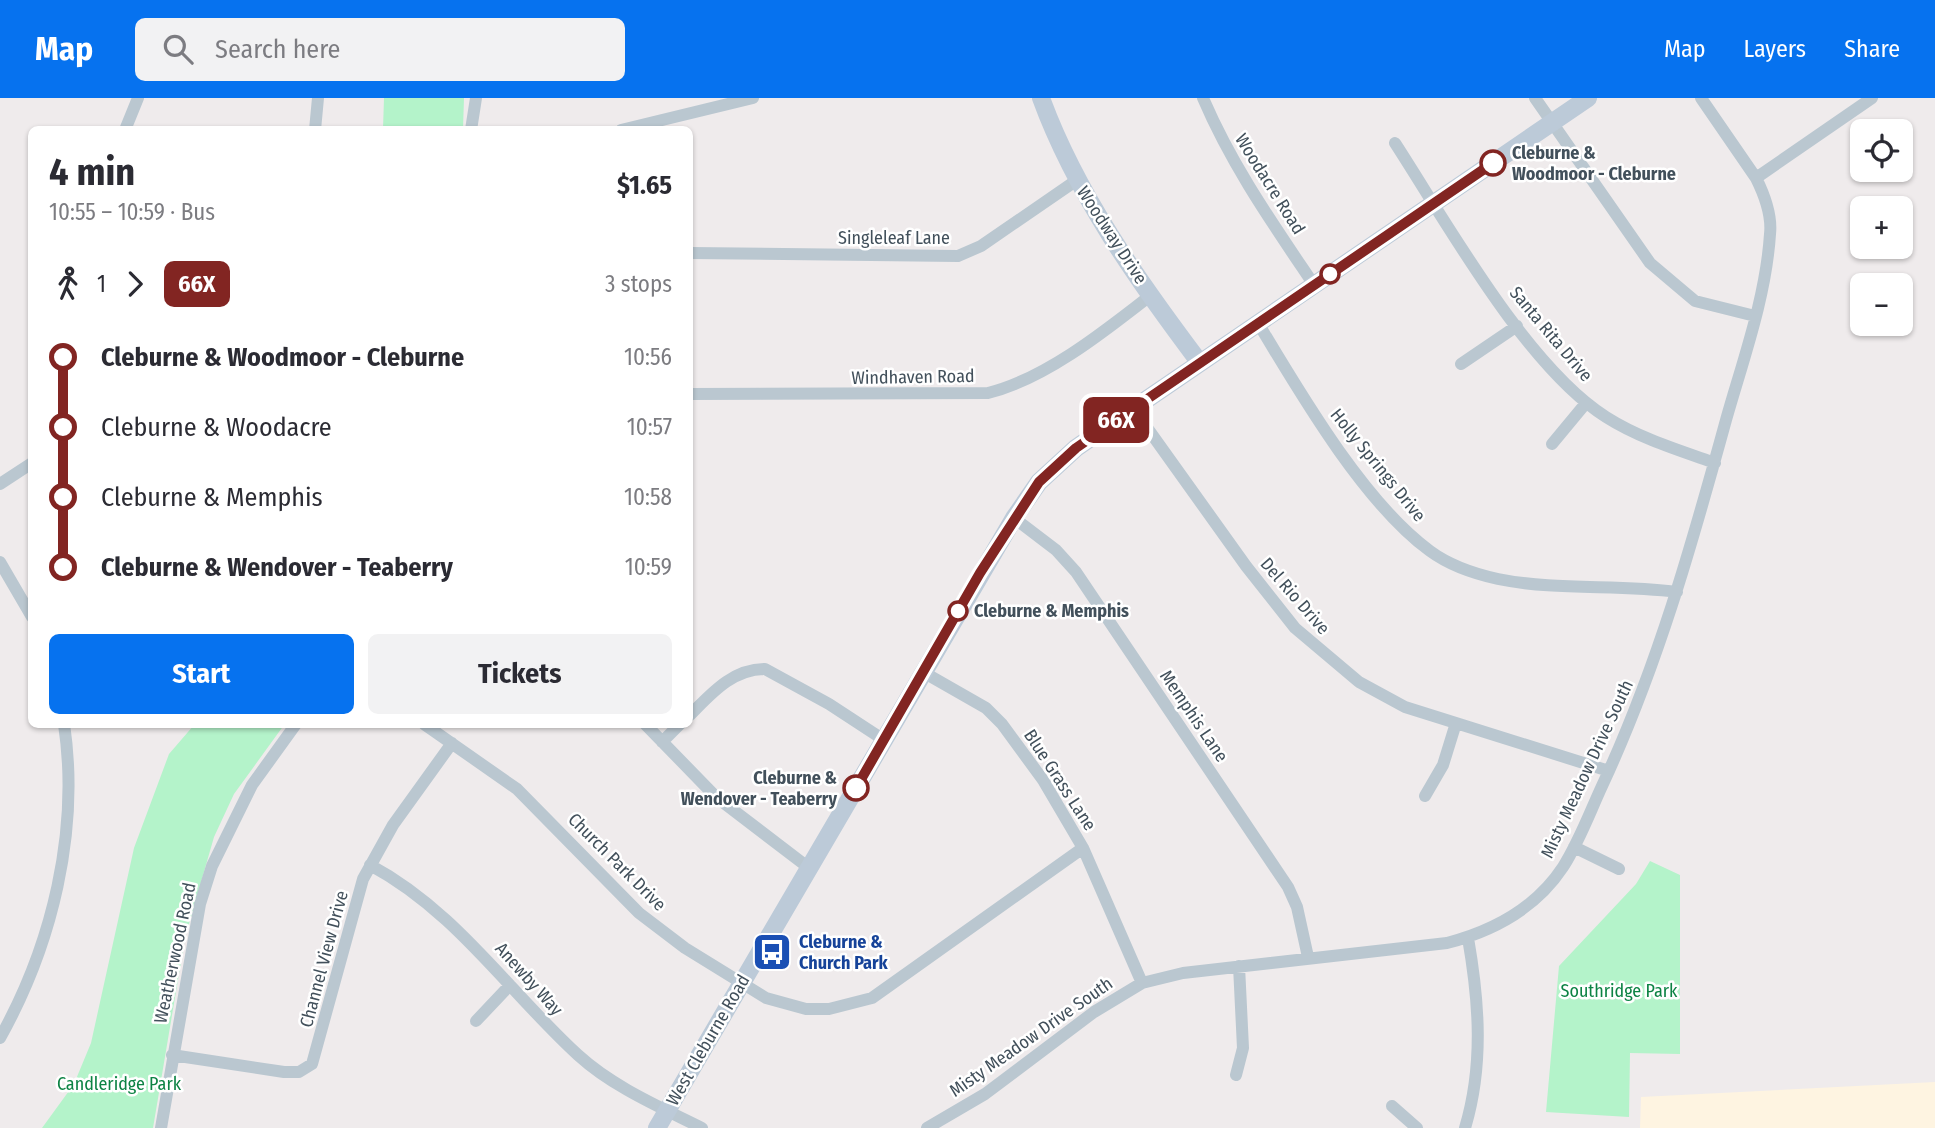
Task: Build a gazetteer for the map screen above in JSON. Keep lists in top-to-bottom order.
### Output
{
  "streets": {
    "street": [
      "Woodacre Road",
      "Woodway Drive",
      "Singleleaf Lane",
      "Santa Rita Drive",
      "Windhaven Road",
      "Holly Springs Drive",
      "Del Rio Drive",
      "Memphis Lane",
      "Misty Meadow Drive South",
      "Blue Grass Lane",
      "Church Park Drive",
      "Weatherwood Road",
      "Channel View Drive",
      "Anewby Way",
      "West Cleburne Road"
    ]
  },
  "crossings": [
    ["Woodacre Road", "West Cleburne Road"],
    ["Woodway Drive", "Singleleaf Lane"],
    ["Woodway Drive", "Windhaven Road"],
    ["Woodway Drive", "West Cleburne Road"],
    ["Santa Rita Drive", "Misty Meadow Drive South"],
    ["Santa Rita Drive", "West Cleburne Road"],
    ["Holly Springs Drive", "Misty Meadow Drive South"],
    ["Holly Springs Drive", "West Cleburne Road"],
    ["Del Rio Drive", "Misty Meadow Drive South"],
    ["Del Rio Drive", "West Cleburne Road"],
    ["Memphis Lane", "Misty Meadow Drive South"],
    ["Memphis Lane", "West Cleburne Road"],
    ["Misty Meadow Drive South", "Blue Grass Lane"],
    ["Blue Grass Lane", "Church Park Drive"],
    ["Blue Grass Lane", "West Cleburne Road"],
    ["Church Park Drive", "Channel View Drive"],
    ["Church Park Drive", "West Cleburne Road"],
    ["Weatherwood Road", "Channel View Drive"],
    ["Channel View Drive", "Anewby Way"],
    ["Anewby Way", "West Cleburne Road"]
  ],
  "parks": ["Southridge Park", "Candleridge Park"],
  "places": {
    "other": ["Cleburne & Woodmoor - Cleburne", "Cleburne & Memphis", "Cleburne & Wendover - Teaberry"],
    "bus stop": ["Cleburne & Church Park"]
  },
  "lines": ["bus line 66X"],
  "page": {
    "header": "Map",
    "search": "Search here",
    "nav": ["Map", "Layers", "Share"],
    "on_map": "66X",
    "map_buttons": ["+", "−"],
    "heading": ["4 min", "10:55 – 10:59 · Bus", "$1.65"],
    "legs": ["1", "66X", "3 stops"],
    "list": [
      {
        "name": "Cleburne & Woodmoor - Cleburne",
        "value": "10:56"
      },
      {
        "name": "Cleburne & Woodacre",
        "value": "10:57"
      },
      {
        "name": "Cleburne & Memphis",
        "value": "10:58"
      },
      {
        "name": "Cleburne & Wendover - Teaberry",
        "value": "10:59"
      }
    ],
    "buttons": ["Start", "Tickets"]
  }
}
